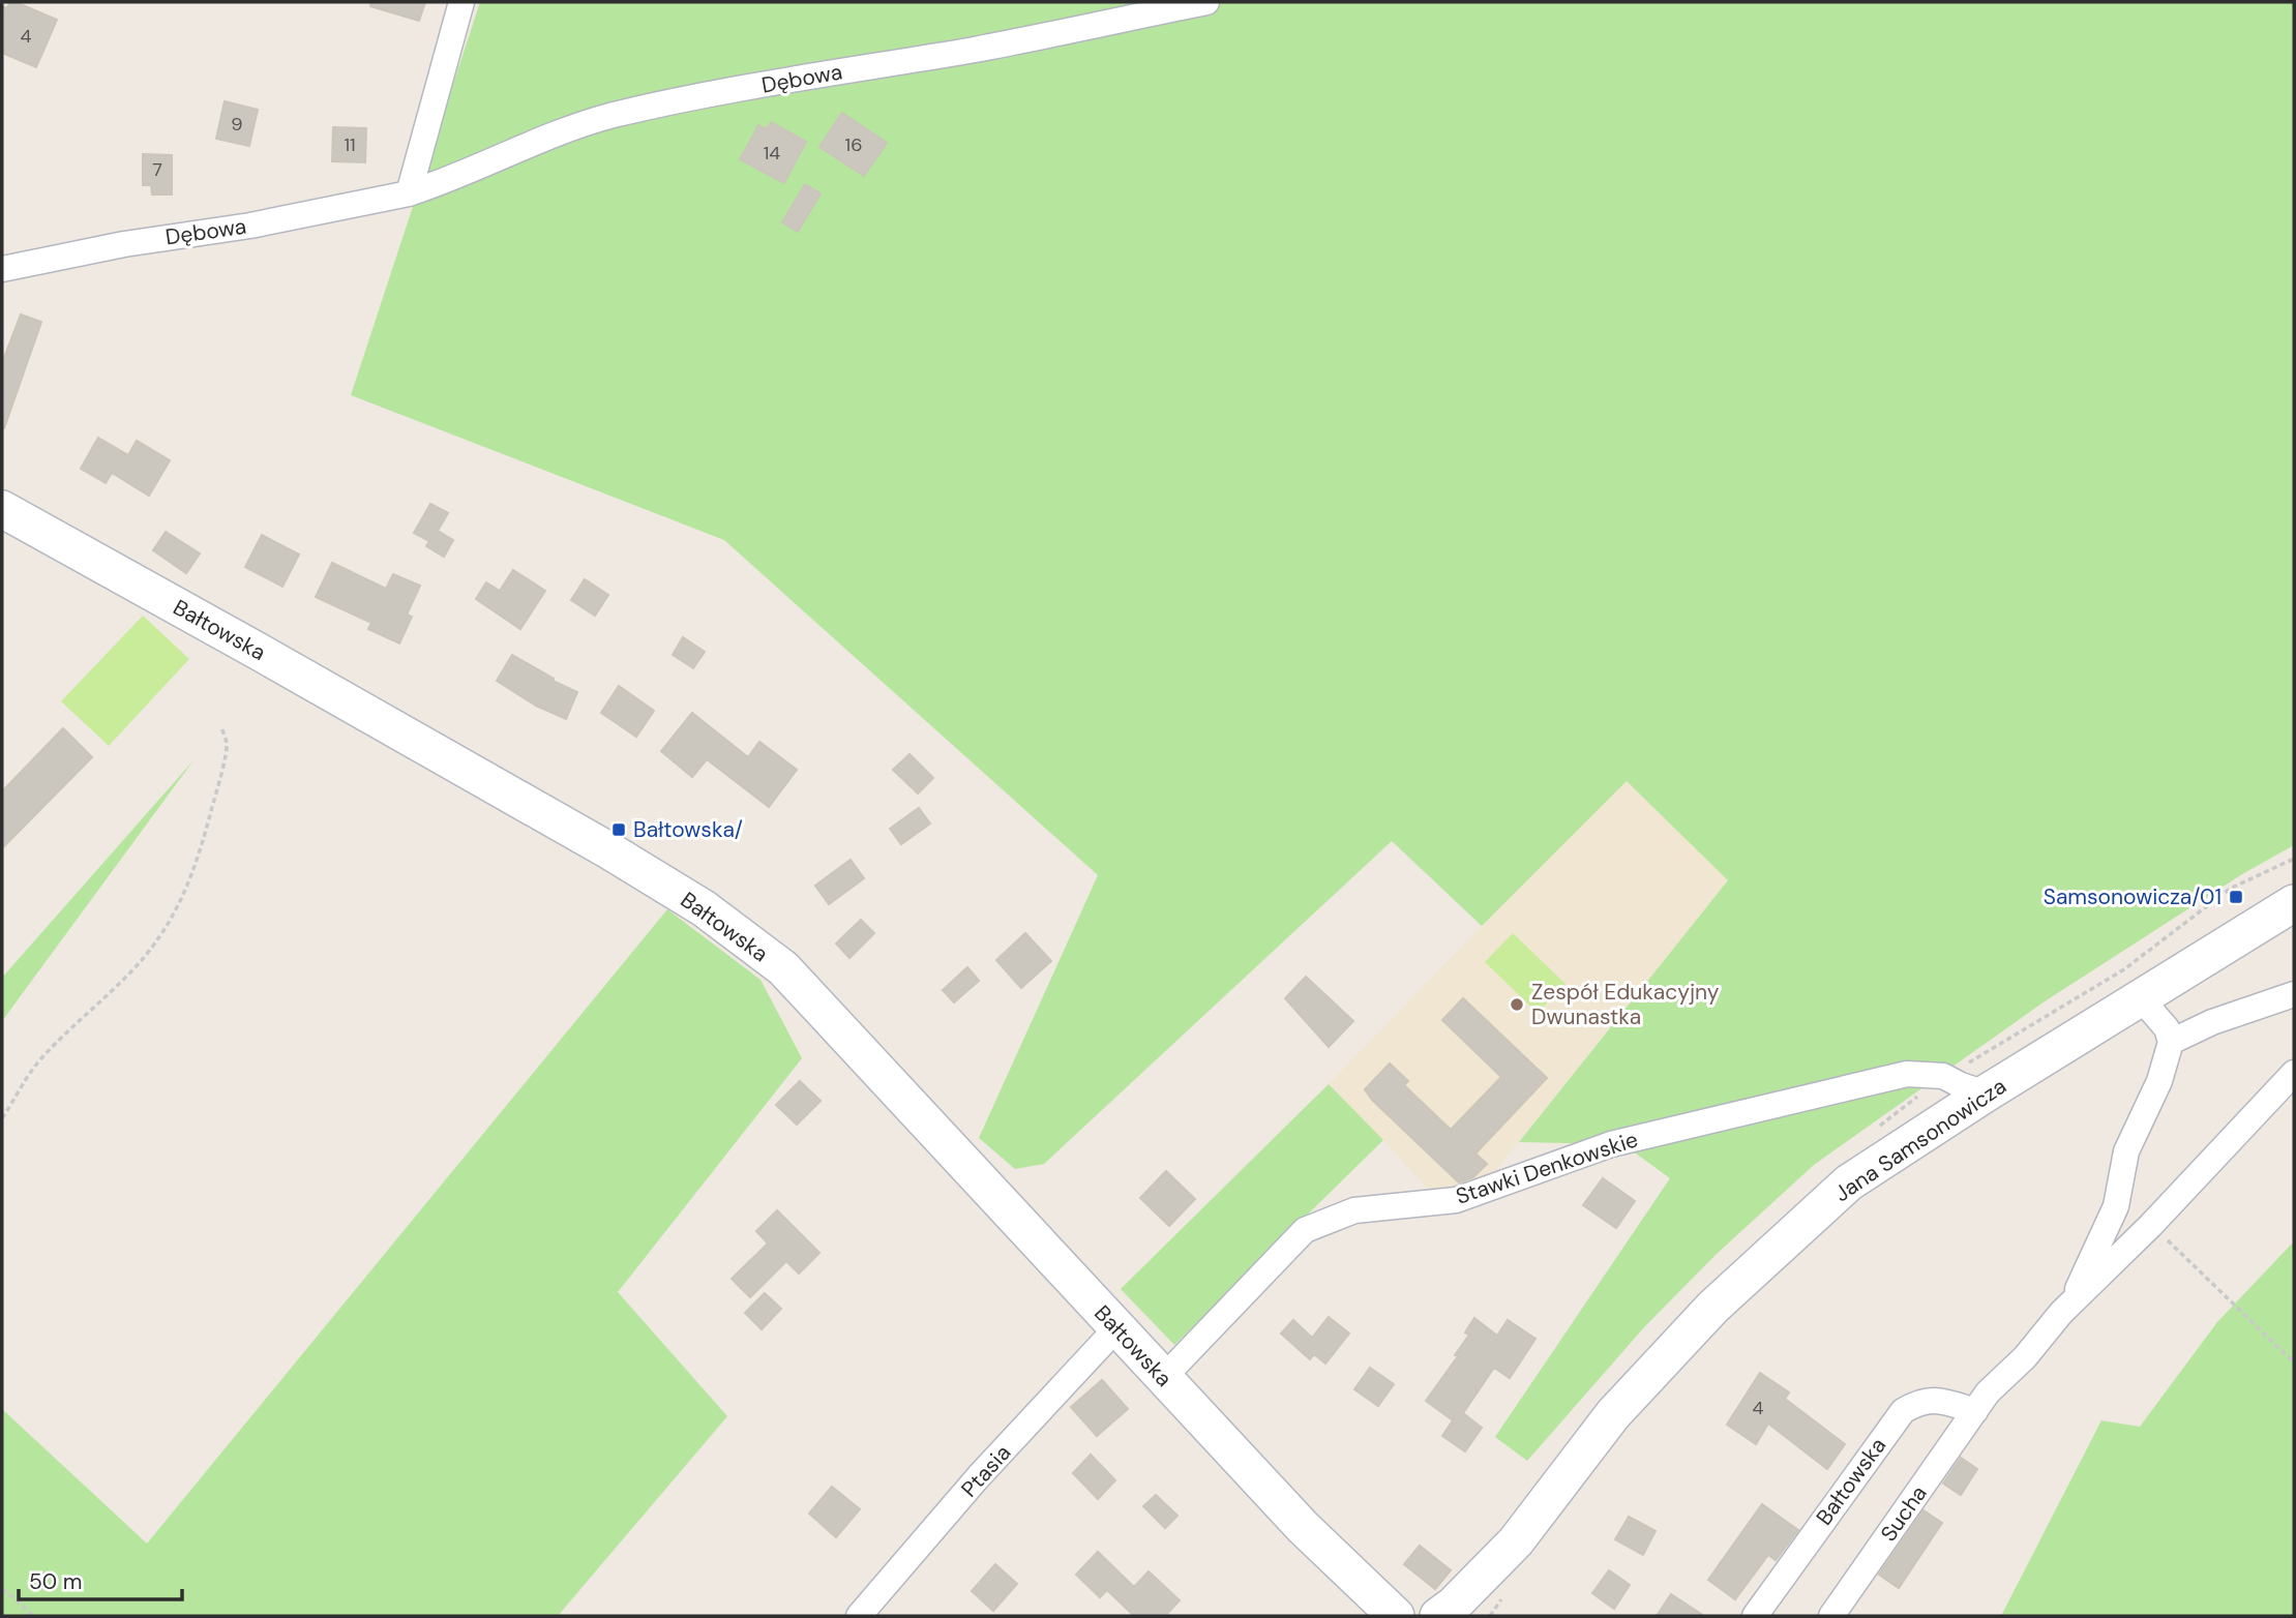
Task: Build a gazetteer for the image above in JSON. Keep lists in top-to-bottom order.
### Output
{
  "streets": {
    "main road": ["Bałtowska", "Jana Samsonowicza"],
    "street": [
      "Dębowa",
      "Stawki Denkowskie",
      "Ptasia",
      "Sucha"
    ]
  },
  "crossings": [
    ["Bałtowska", "Stawki Denkowskie"],
    ["Bałtowska", "Ptasia"],
    ["Bałtowska", "Sucha"],
    ["Jana Samsonowicza", "Stawki Denkowskie"]
  ],
  "places": {
    "transit": ["Bałtowska/", "Samsonowicza/01"],
    "other": ["Zespół Edukacyjny Dwunastka"]
  },
  "house_numbers": [
    "4",
    "9",
    "11",
    "16",
    "14",
    "7",
    "4"
  ],
  "scale_bar": "50 m"
}
